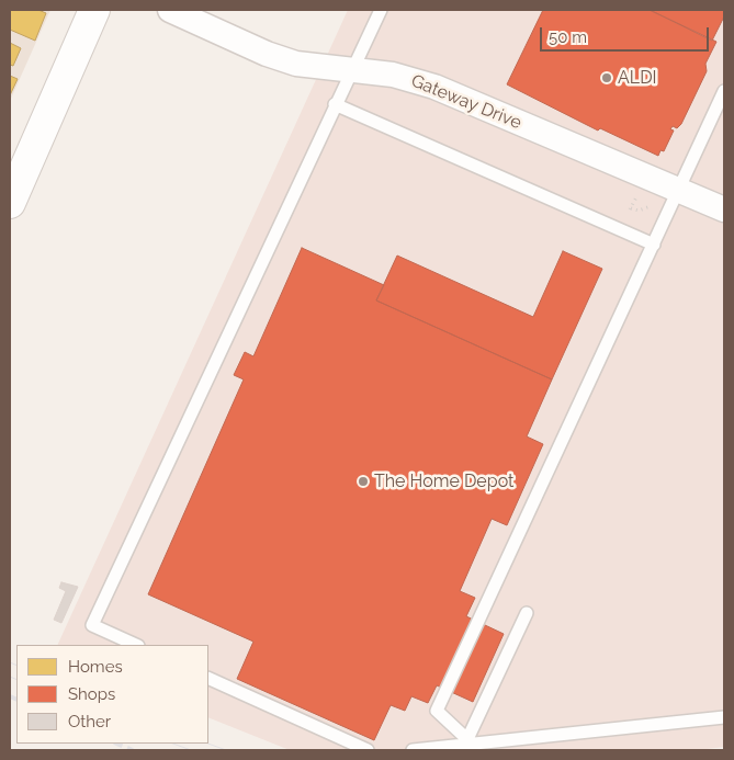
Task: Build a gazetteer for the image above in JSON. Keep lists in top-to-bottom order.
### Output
{
  "streets": {
    "street": ["Gateway Drive"]
  },
  "places": ["ALDI", "The Home Depot"],
  "legend": ["Homes", "Shops", "Other"],
  "scale_bar": "50 m"
}
